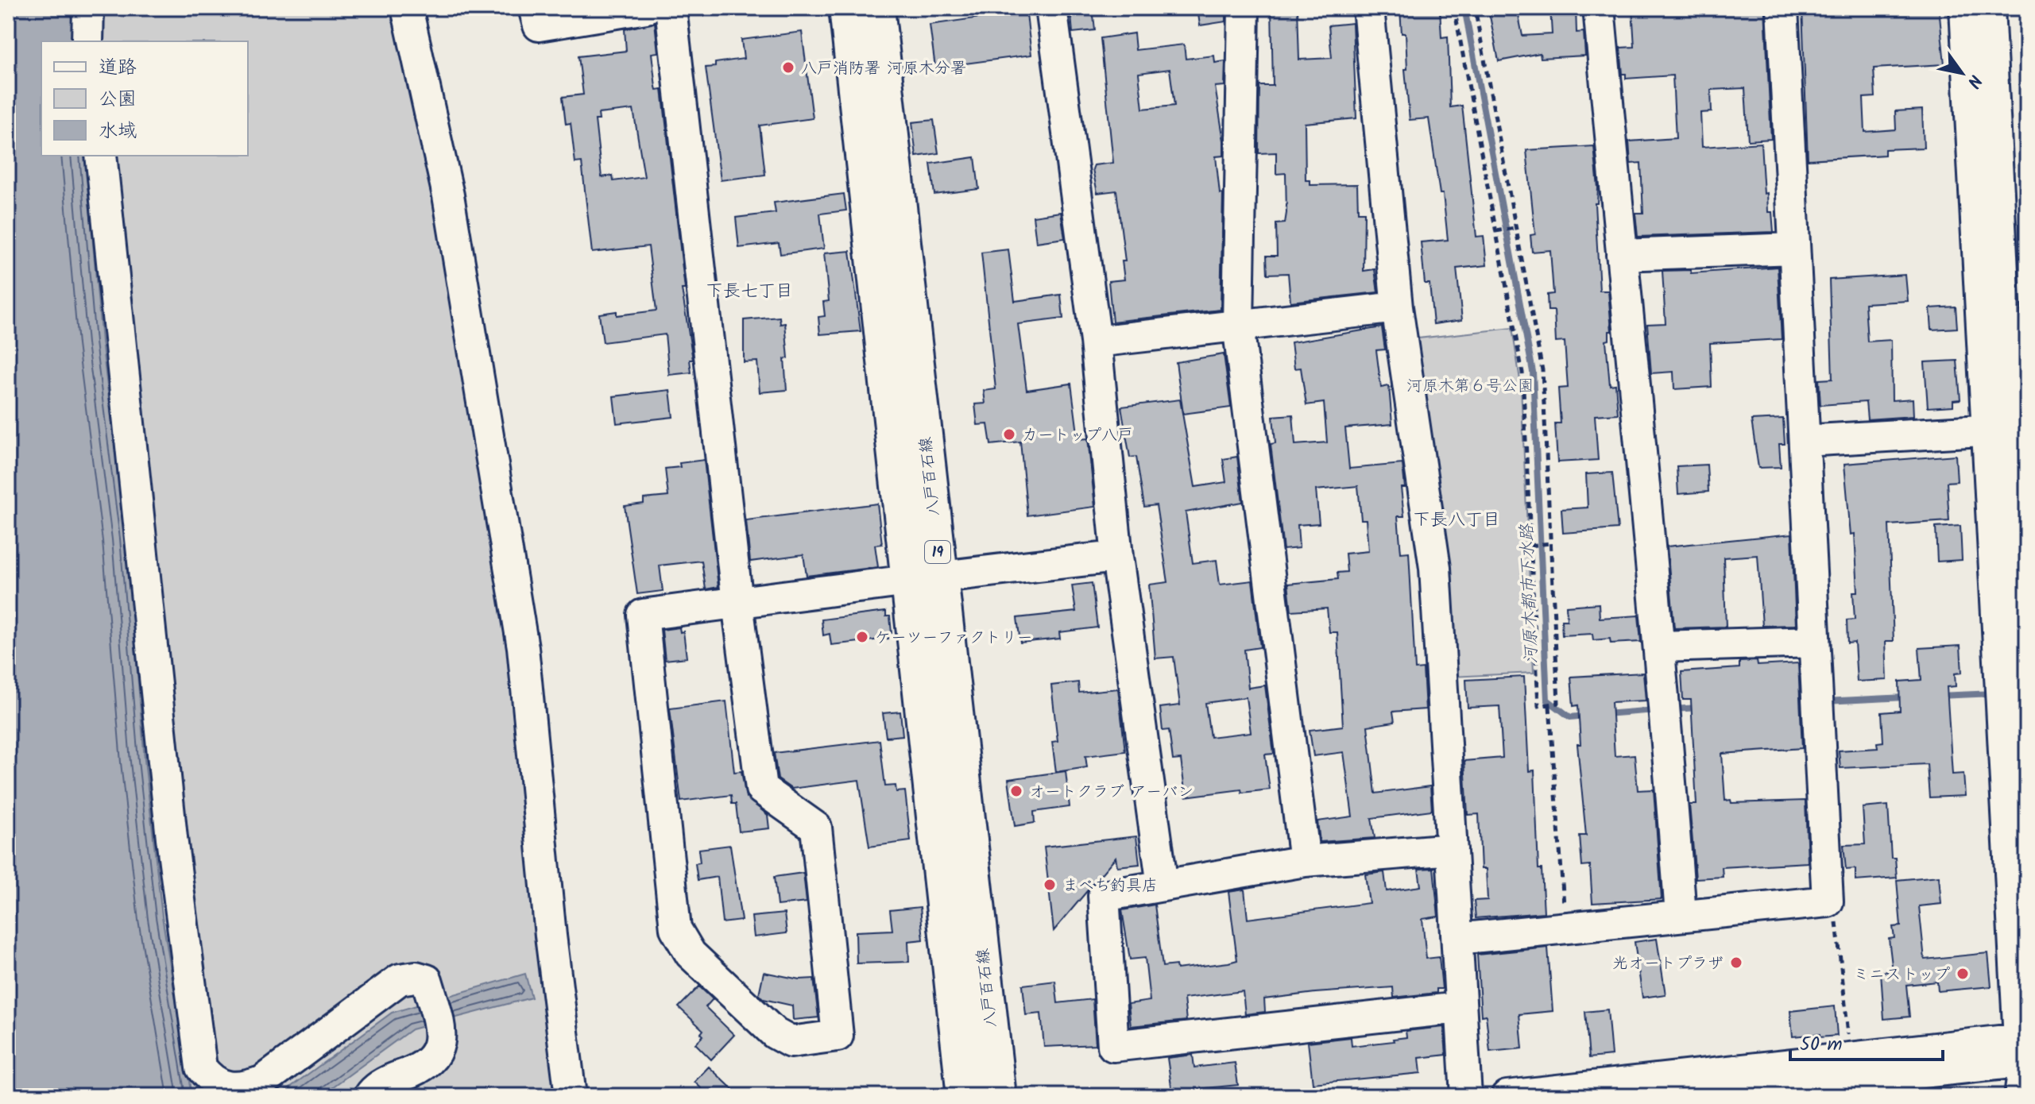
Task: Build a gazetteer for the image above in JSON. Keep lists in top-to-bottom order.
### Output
{
  "streets": {
    "main road": ["八戸百石線", "19"]
  },
  "districts": ["下長七丁目", "下長八丁目"],
  "water": ["河原木都市下水路"],
  "parks": ["河原木第６号公園"],
  "places": [
    "八戸消防署 河原木分署",
    "カートップ八戸",
    "ケーツーファクトリー",
    "オートクラブ アーバン",
    "まべち釣具店",
    "光オートプラザ",
    "ミニストップ"
  ],
  "legend": ["道路", "公園", "水域"],
  "scale_bar": "50 m",
  "north": "bottom right"
}
